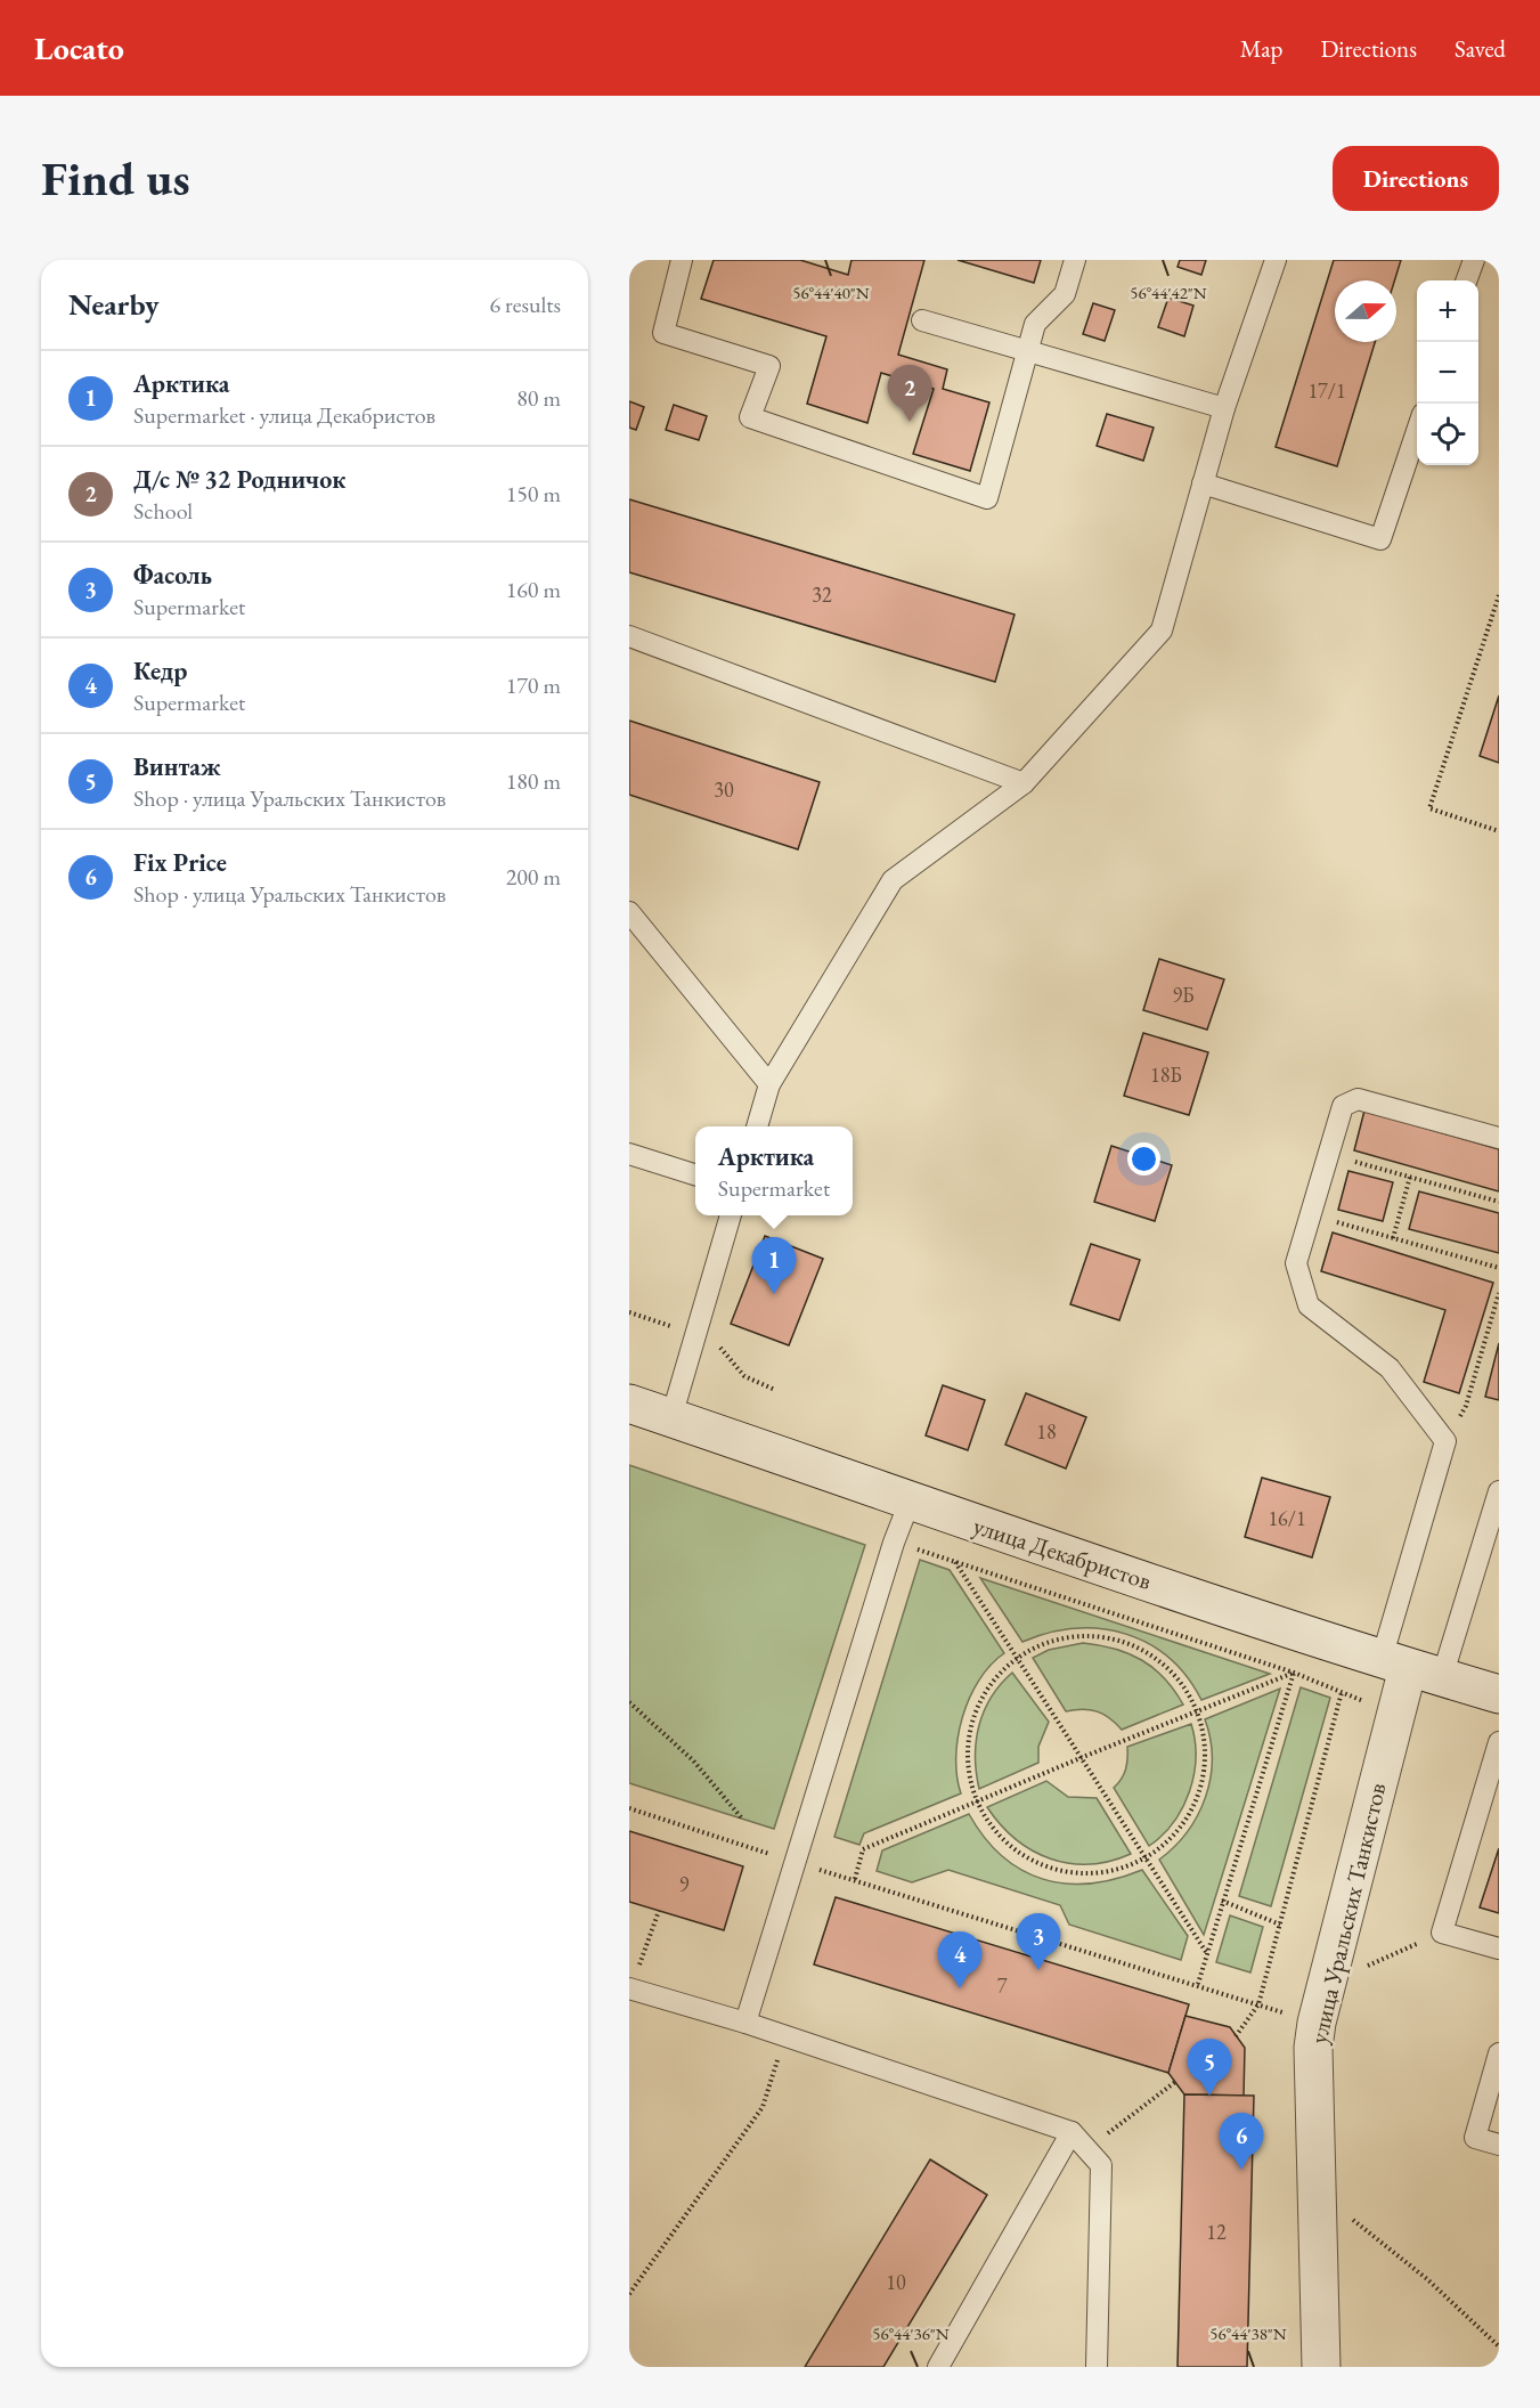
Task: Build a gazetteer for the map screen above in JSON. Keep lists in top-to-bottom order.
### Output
{
  "streets": {
    "street": ["улица Декабристов", "улица Уральских Танкистов"]
  },
  "crossings": [
    ["улица Декабристов", "улица Уральских Танкистов"]
  ],
  "house_numbers": [
    "17/1",
    "32",
    "30",
    "9Б",
    "18Б",
    "18",
    "16/1",
    "9",
    "7",
    "12",
    "10"
  ],
  "north": "right",
  "page": {
    "header": "Locato",
    "nav": ["Map", "Directions", "Saved"],
    "buttons": "Directions",
    "title": "Find us",
    "heading": ["Nearby", "6 results"],
    "map_buttons": ["+", "−"],
    "list": [
      {
        "mark": "1",
        "name": "Арктика",
        "note": "Supermarket · улица Декабристов",
        "value": "80 m"
      },
      {
        "mark": "2",
        "name": "Д/с № 32 Родничок",
        "note": "School",
        "value": "150 m"
      },
      {
        "mark": "3",
        "name": "Фасоль",
        "note": "Supermarket",
        "value": "160 m"
      },
      {
        "mark": "4",
        "name": "Кедр",
        "note": "Supermarket",
        "value": "170 m"
      },
      {
        "mark": "5",
        "name": "Винтаж",
        "note": "Shop · улица Уральских Танкистов",
        "value": "180 m"
      },
      {
        "mark": "6",
        "name": "Fix Price",
        "note": "Shop · улица Уральских Танкистов",
        "value": "200 m"
      }
    ],
    "pins": [
      "2",
      "1",
      "3",
      "4",
      "5",
      "6"
    ],
    "popup": ["Арктика", "Supermarket"]
  },
  "coordinates": [
    "56°44'40\"N",
    "56°44'42\"N",
    "56°44'36\"N",
    "56°44'38\"N"
  ]
}
